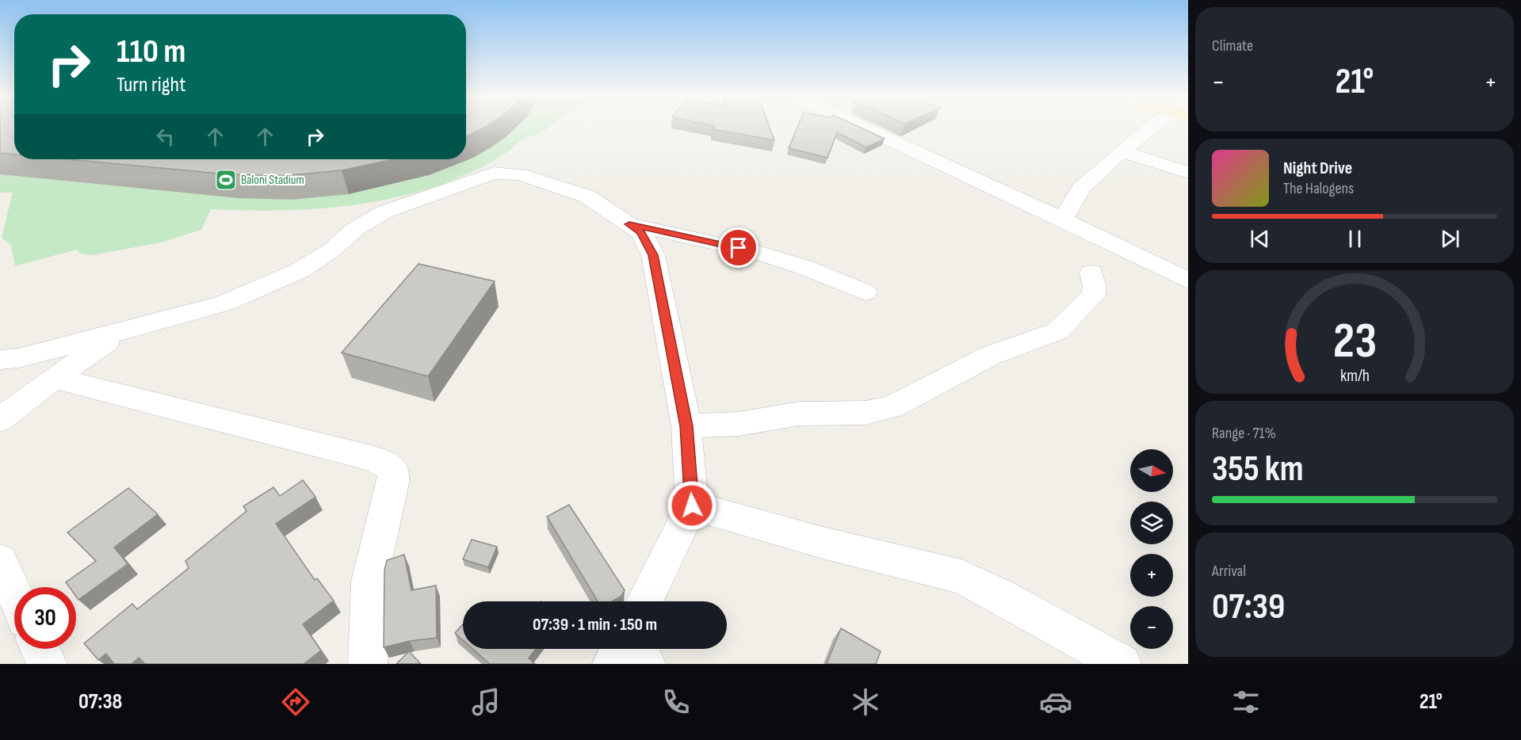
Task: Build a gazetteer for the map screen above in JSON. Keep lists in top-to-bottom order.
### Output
{
  "places": {
    "sports": ["Baloni Stadium"]
  },
  "north": "right",
  "page": {
    "tile": [
      "Climate",
      ["Range · 71%", "355 km"],
      ["Arrival", "07:39"]
    ],
    "turn": ["110 m", "Turn right"],
    "heat": ["−", "21°", "+"],
    "song": ["Night Drive", "The Halogens"],
    "map_buttons": ["+", "−"],
    "limit": "30",
    "trip": "07:39 · 1 min · 150 m",
    "tabs": ["07:38", "21°"],
    "gauge": ["23", "km/h"]
  }
}
